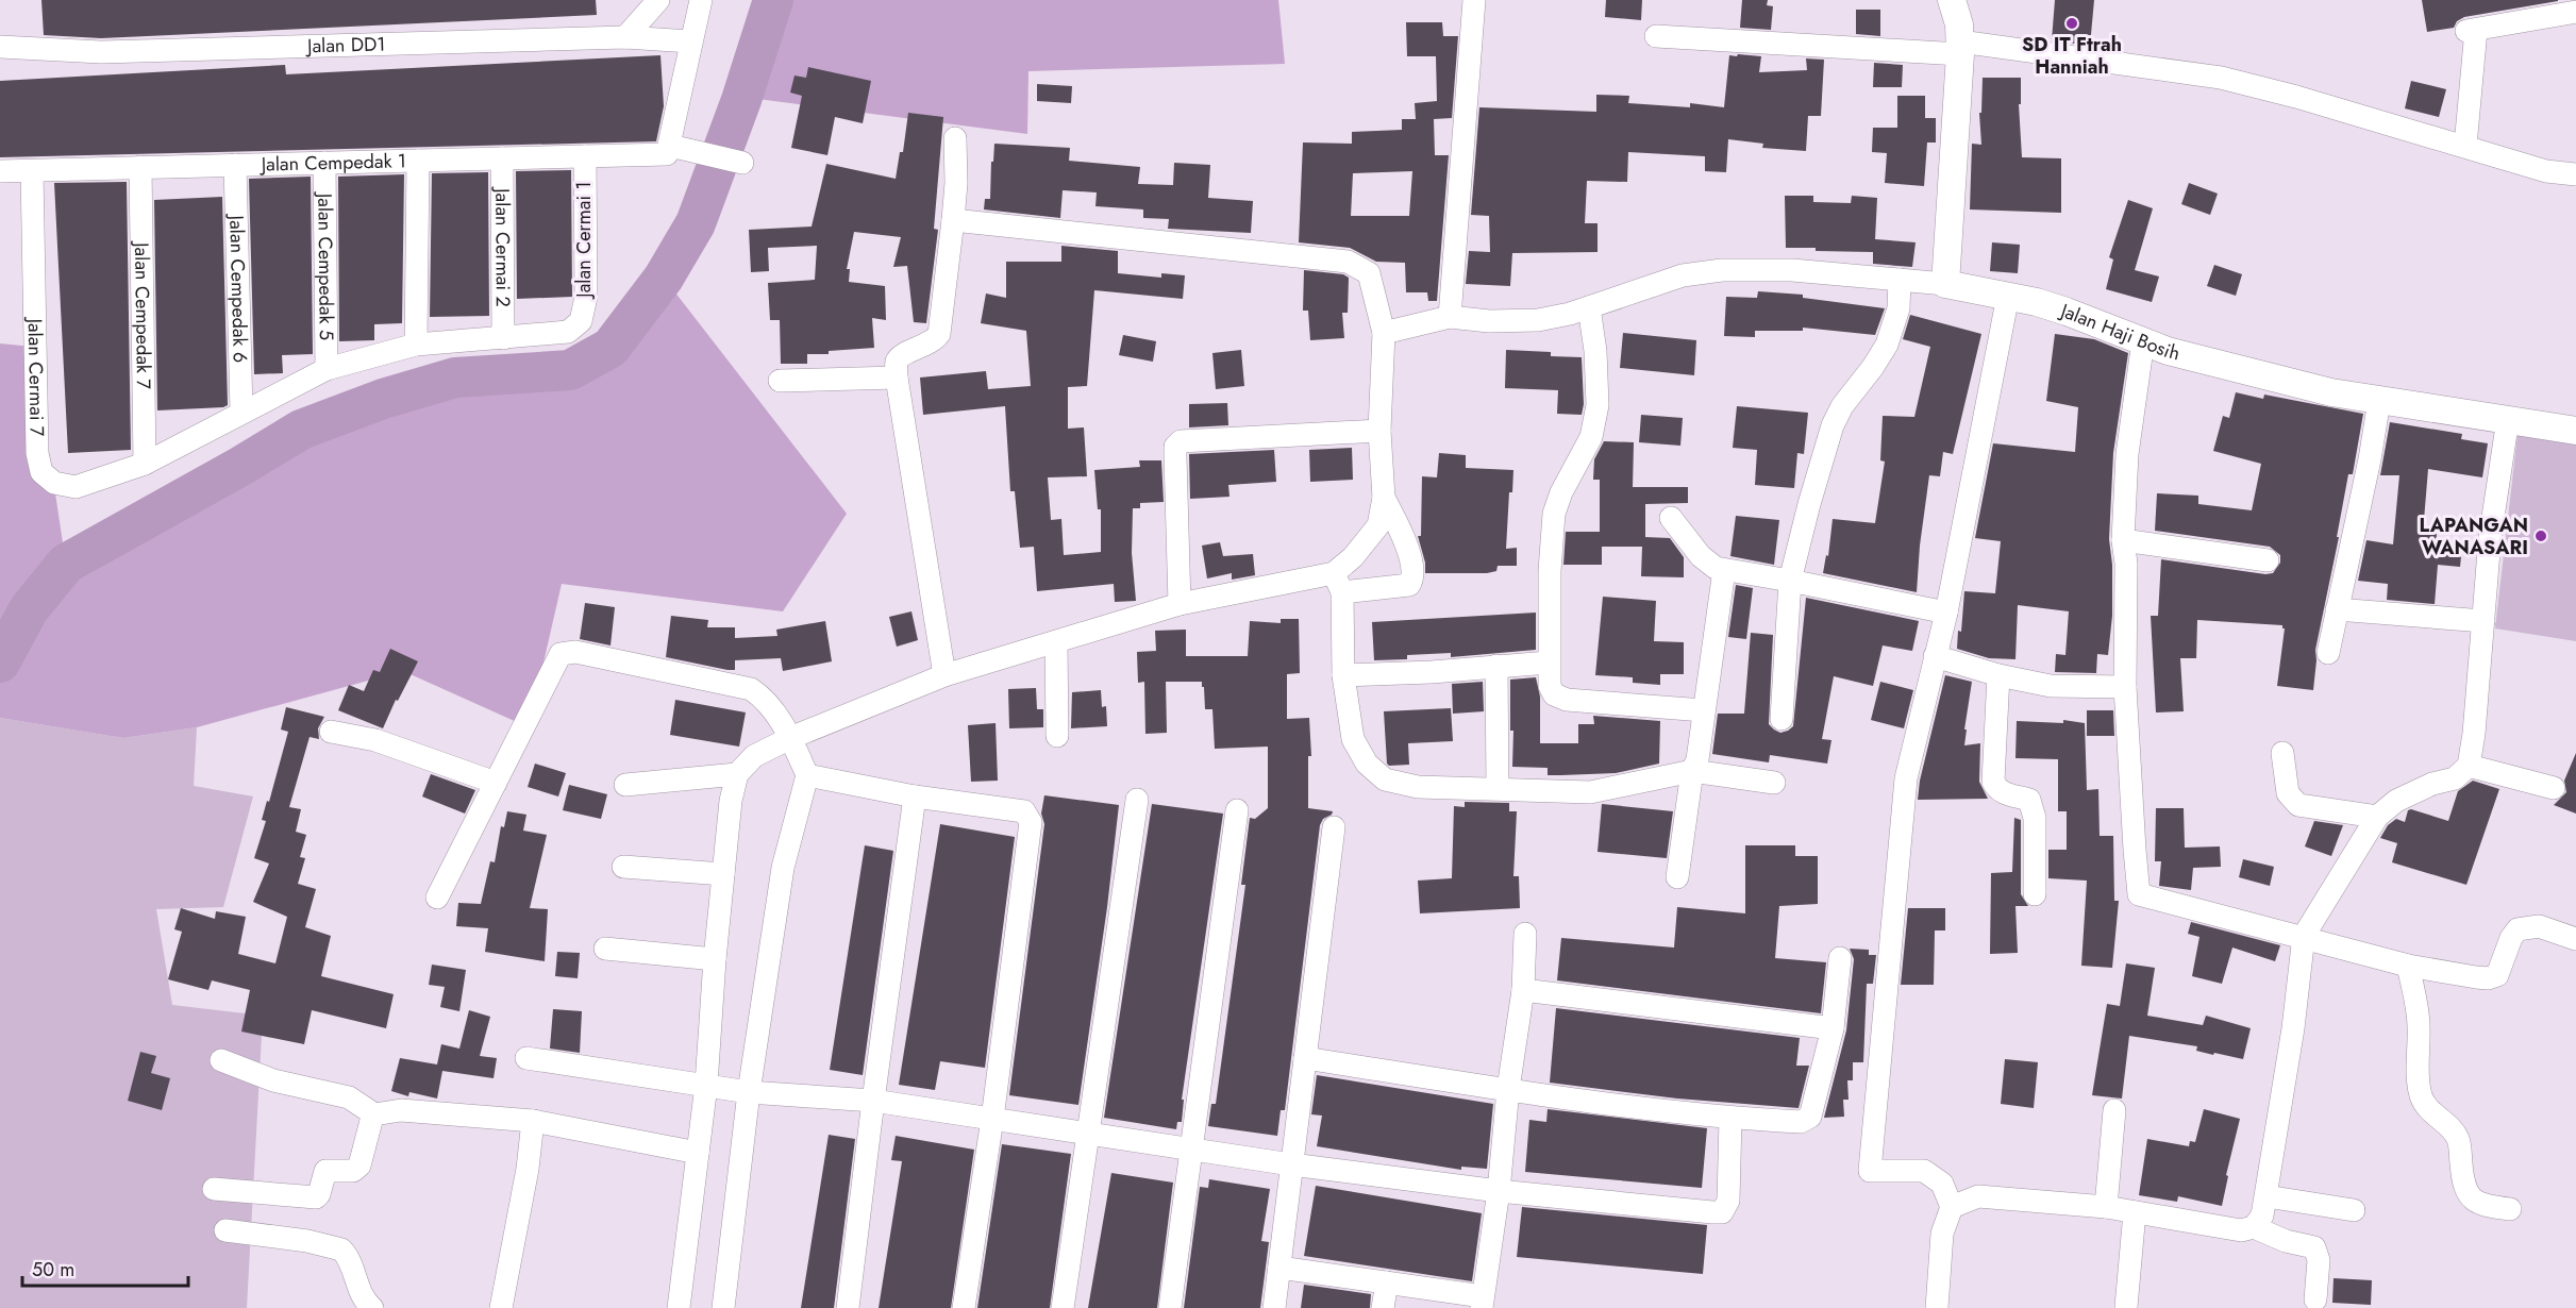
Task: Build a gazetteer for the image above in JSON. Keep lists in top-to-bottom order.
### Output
{
  "streets": {
    "main road": ["Jalan Haji Bosih"],
    "street": [
      "Jalan DD1",
      "Jalan Cempedak 1",
      "Jalan Cermai 1",
      "Jalan Cermai 2",
      "Jalan Cempedak 5",
      "Jalan Cempedak 6",
      "Jalan Cempedak 7",
      "Jalan Cermai 7"
    ]
  },
  "crossings": [
    ["Jalan Cempedak 1", "Jalan Cermai 1"],
    ["Jalan Cempedak 1", "Jalan Cermai 2"],
    ["Jalan Cempedak 1", "Jalan Cempedak 5"],
    ["Jalan Cempedak 1", "Jalan Cempedak 6"],
    ["Jalan Cempedak 1", "Jalan Cempedak 7"],
    ["Jalan Cempedak 1", "Jalan Cermai 7"],
    ["Jalan Cermai 1", "Jalan Cermai 2"],
    ["Jalan Cempedak 7", "Jalan Cermai 7"]
  ],
  "places": ["SD IT Ftrah Hanniah", "LAPANGAN WANASARI"],
  "scale_bar": "50 m"
}
